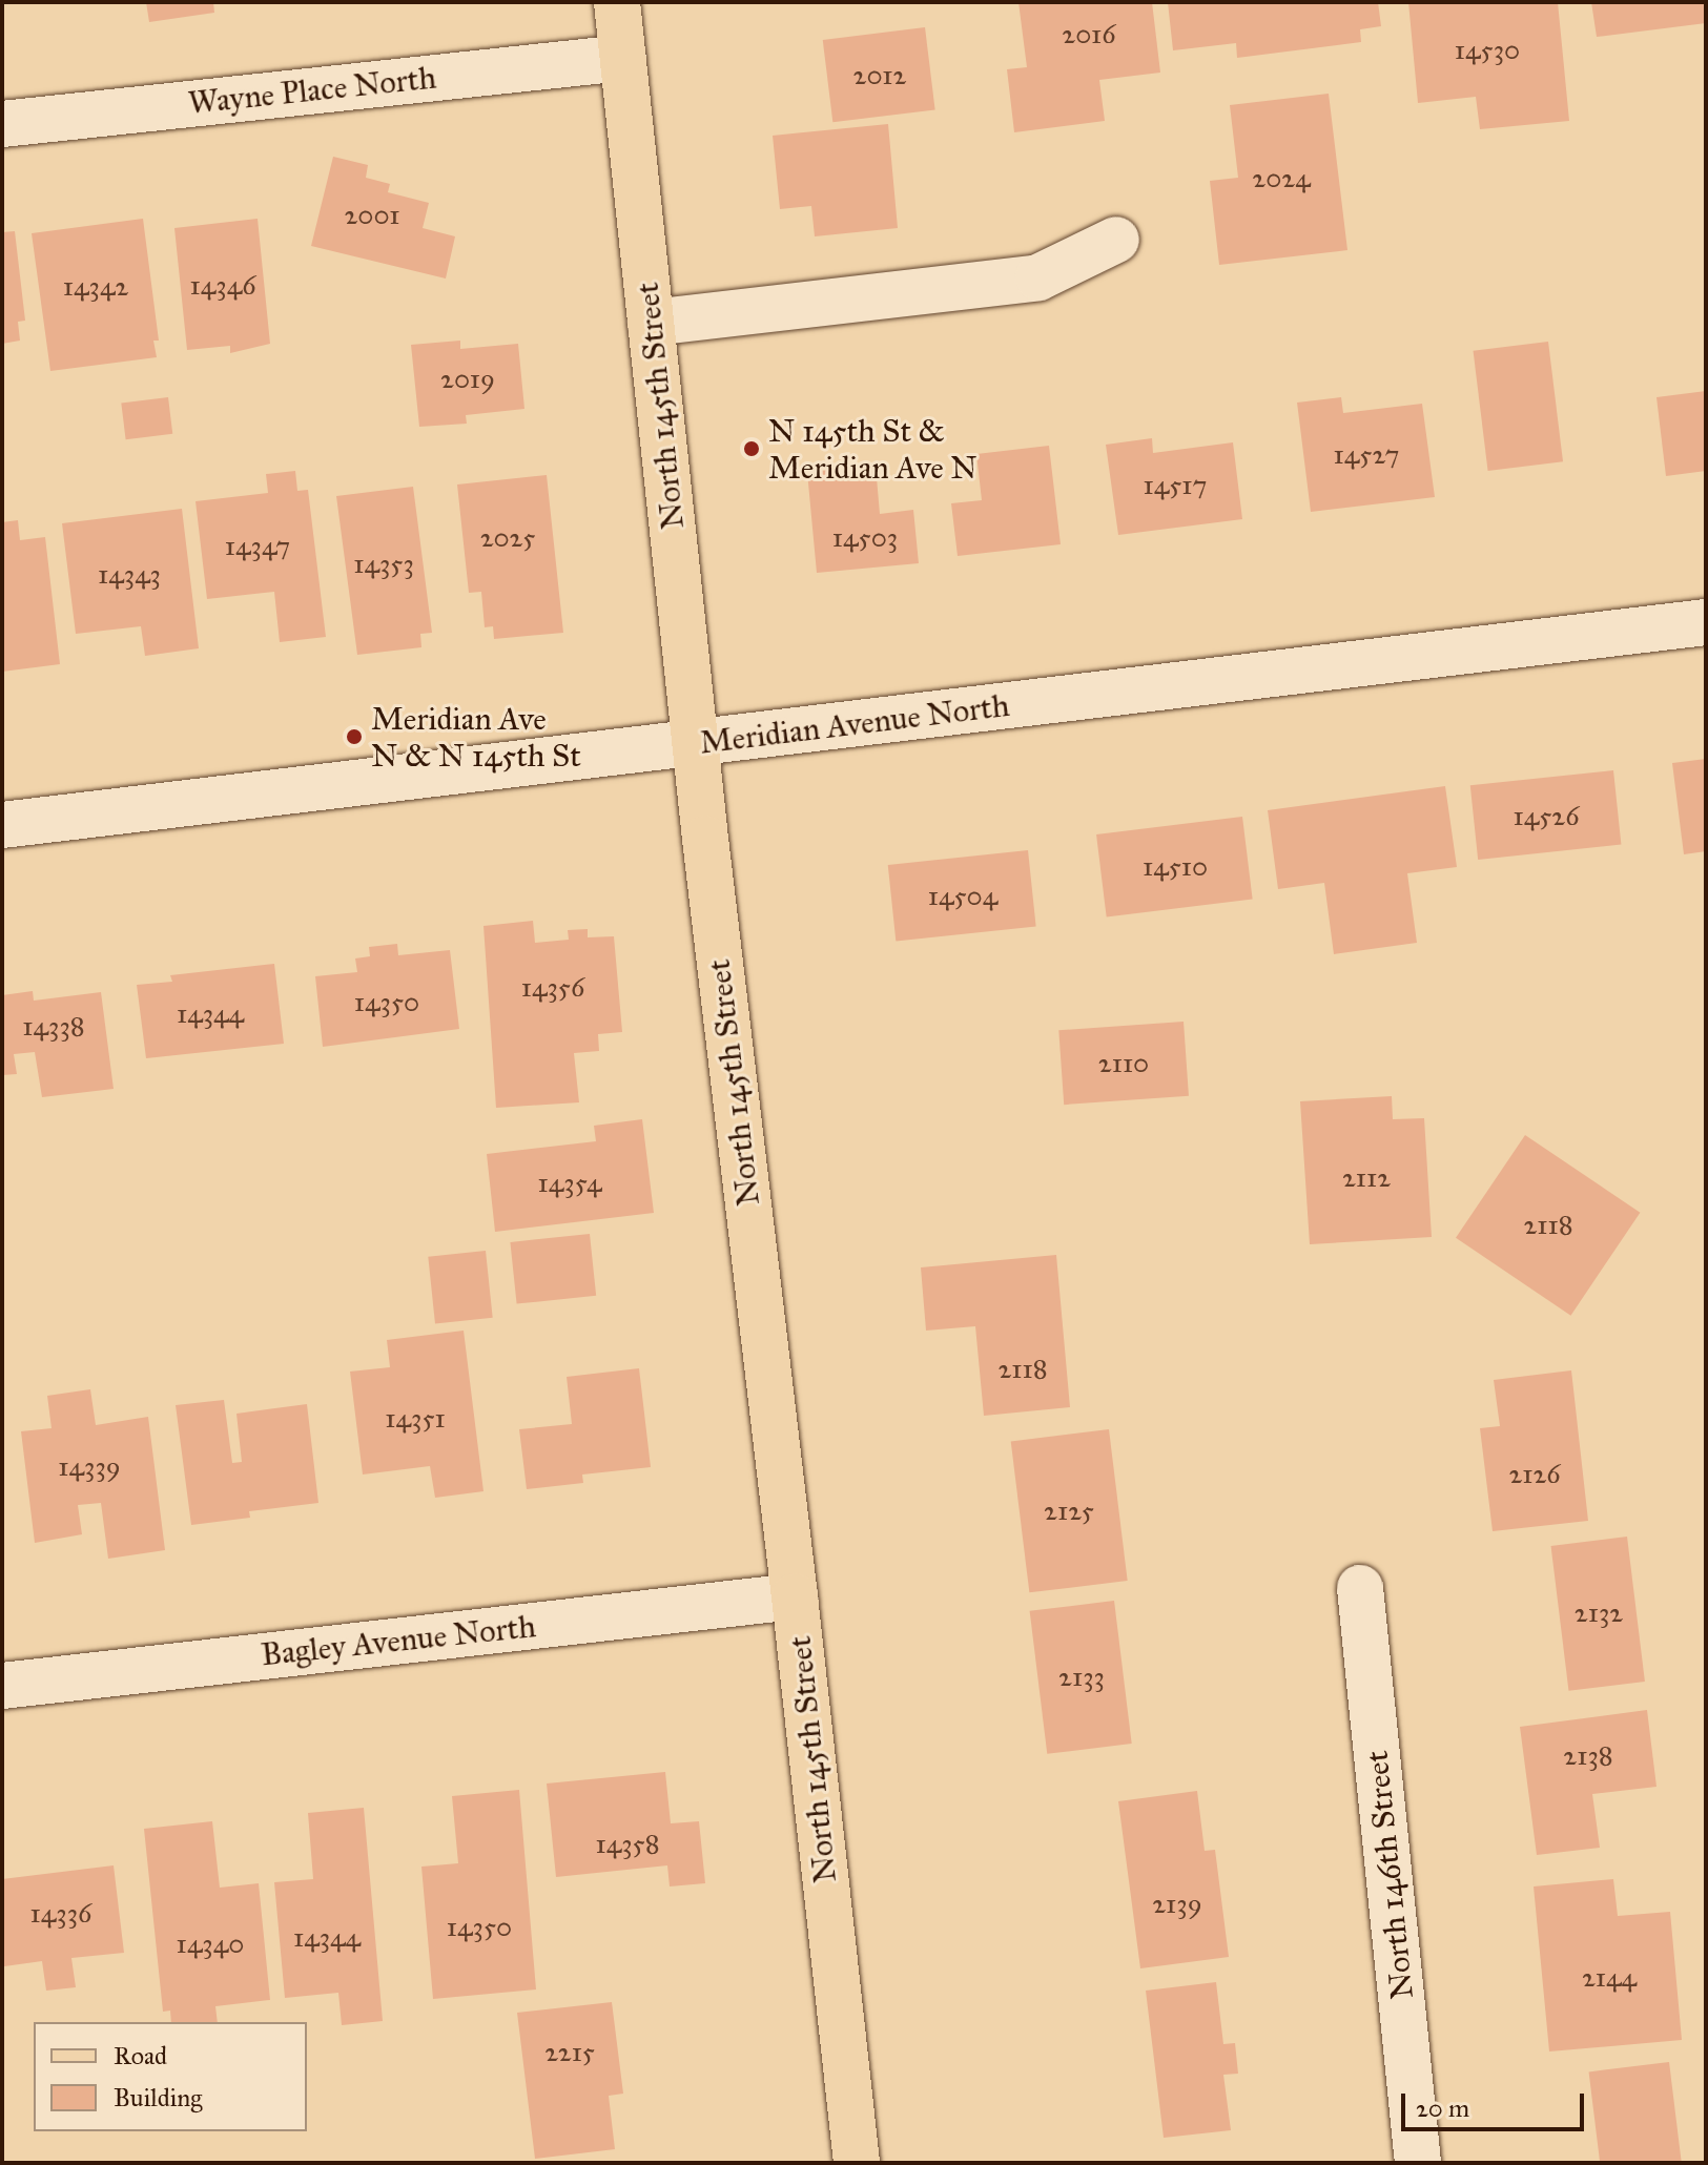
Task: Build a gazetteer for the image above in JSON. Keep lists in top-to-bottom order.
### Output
{
  "streets": {
    "main road": ["North 145th Street"],
    "street": [
      "Wayne Place North",
      "Meridian Avenue North",
      "Bagley Avenue North",
      "North 146th Street"
    ]
  },
  "crossings": [
    ["Wayne Place North", "North 145th Street"],
    ["North 145th Street", "Meridian Avenue North"],
    ["North 145th Street", "Bagley Avenue North"]
  ],
  "places": ["N 145th St & Meridian Ave N", "Meridian Ave N & N 145th St"],
  "house_numbers": [
    "2016",
    "14530",
    "2012",
    "2024",
    "2001",
    "14346",
    "14342",
    "2019",
    "14527",
    "14517",
    "2025",
    "14503",
    "14347",
    "14353",
    "14343",
    "14526",
    "14510",
    "14504",
    "14356",
    "14350",
    "14344",
    "14338",
    "2110",
    "2112",
    "14354",
    "2118",
    "2118",
    "14351",
    "14339",
    "2126",
    "2125",
    "2132",
    "2133",
    "2138",
    "14358",
    "2139",
    "14336",
    "14350",
    "14344",
    "14340",
    "2144",
    "2215"
  ],
  "legend": ["Road", "Building"],
  "scale_bar": "20 m"
}
